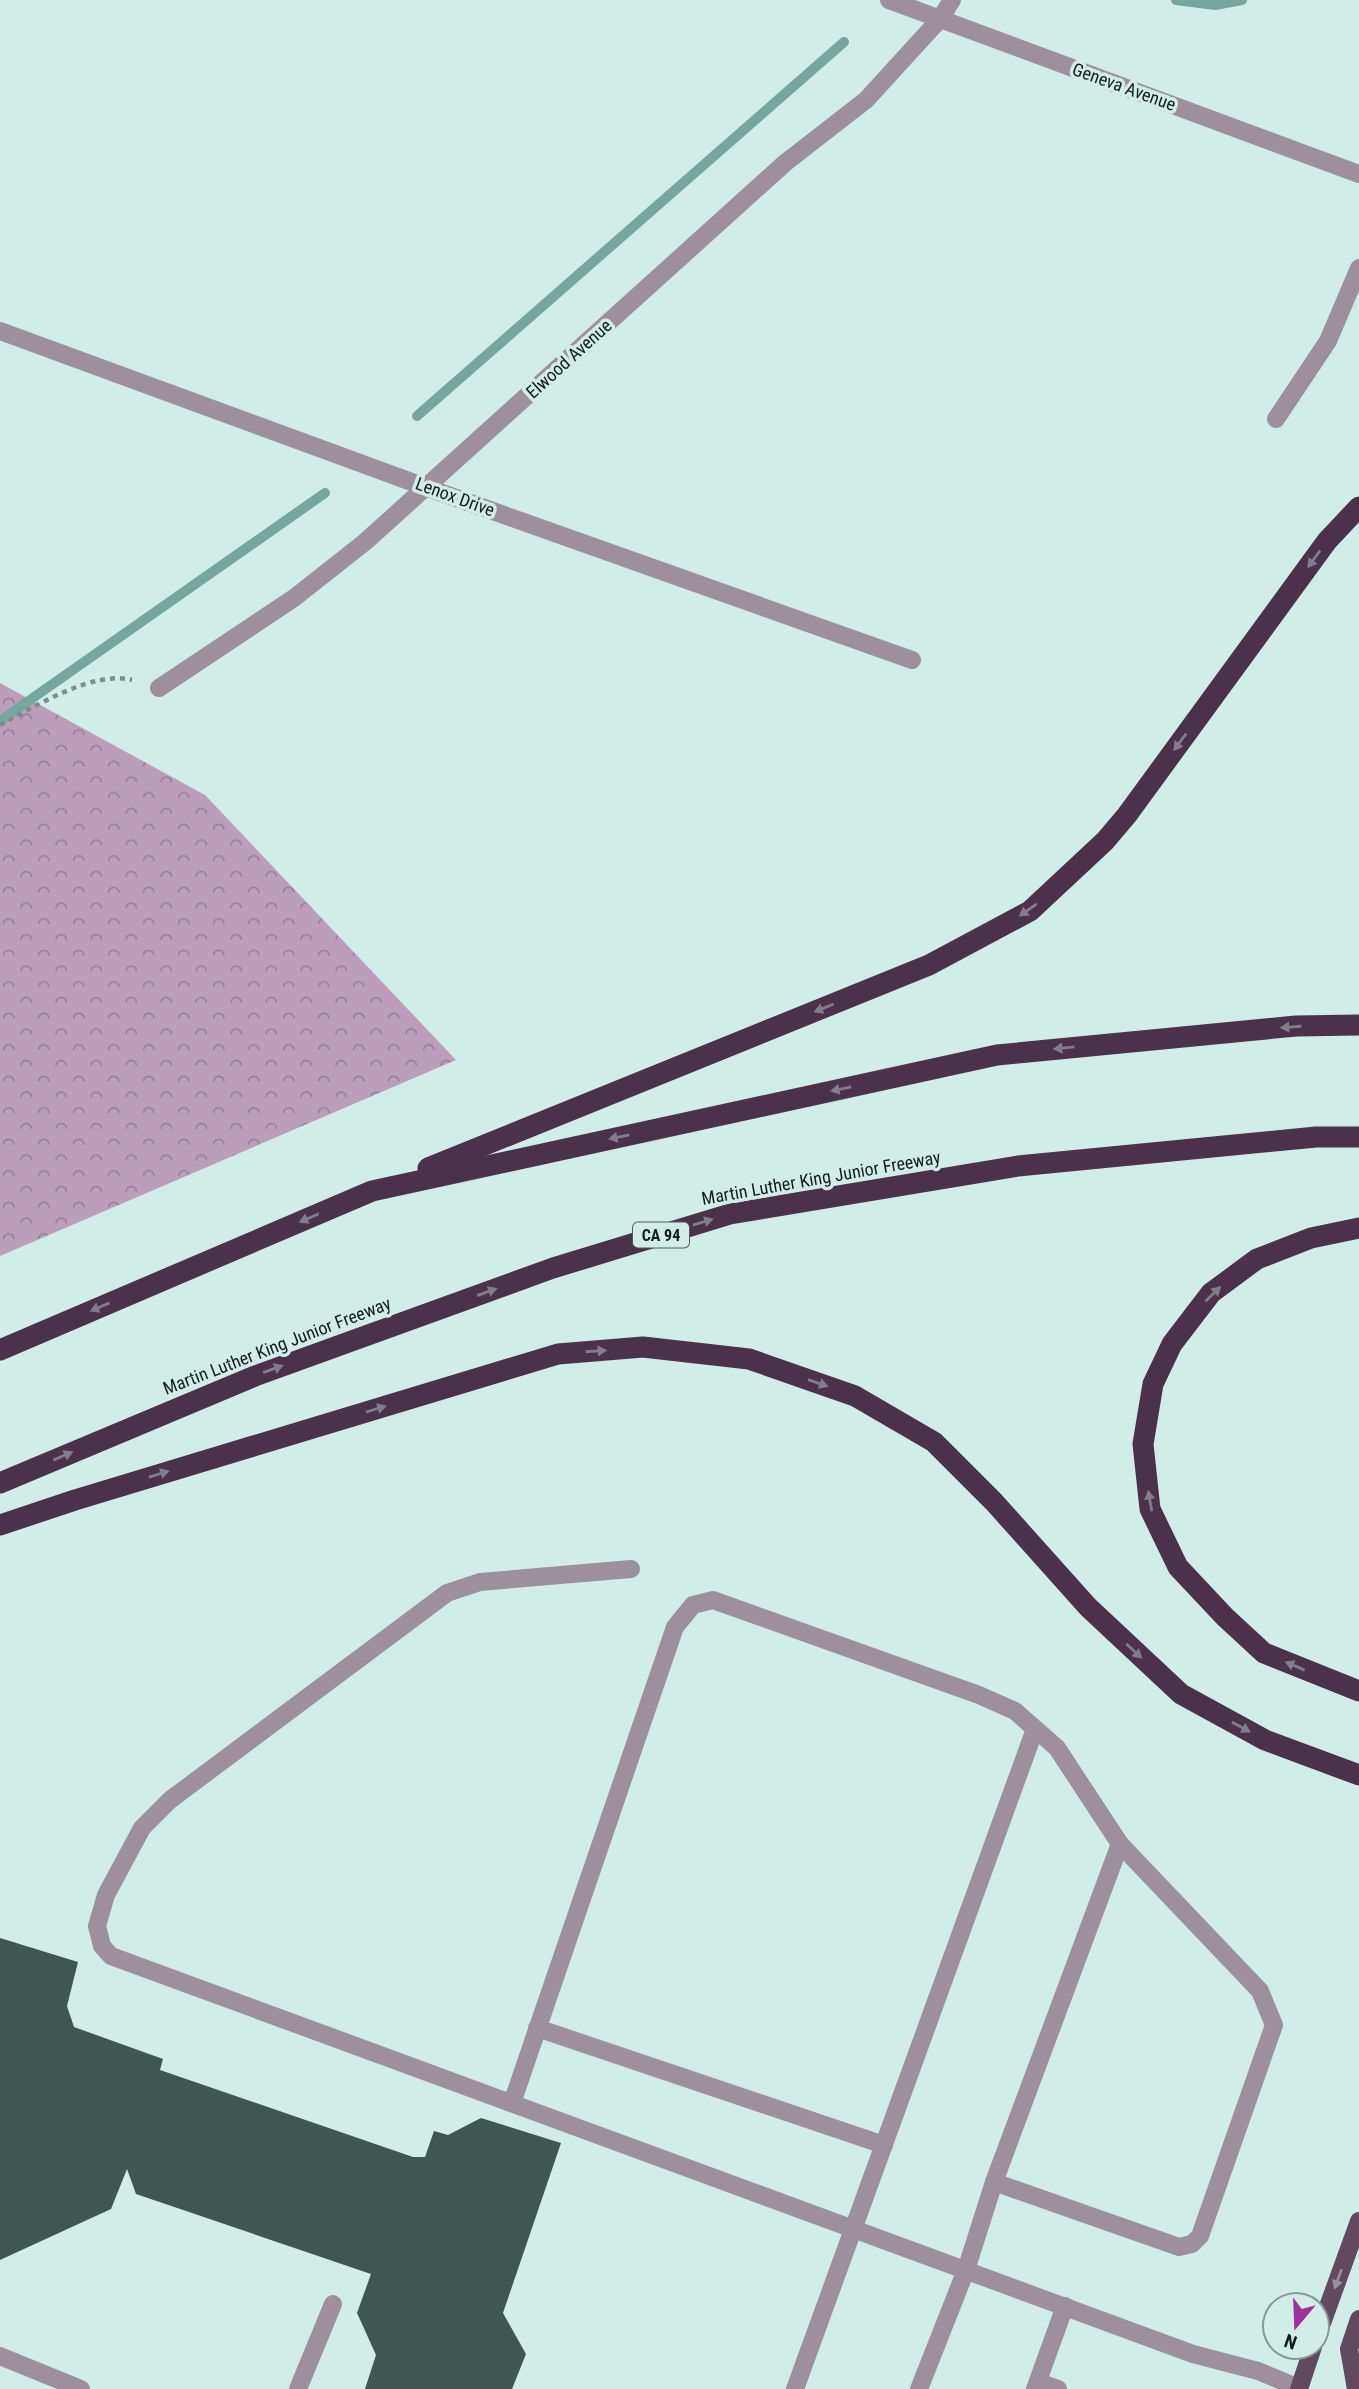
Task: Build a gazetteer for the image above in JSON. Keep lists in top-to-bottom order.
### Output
{
  "streets": {
    "highway": ["Martin Luther King Junior Freeway", "CA 94"],
    "street": ["Geneva Avenue", "Elwood Avenue", "Lenox Drive"]
  },
  "crossings": [
    ["Geneva Avenue", "Elwood Avenue"],
    ["Elwood Avenue", "Lenox Drive"]
  ],
  "north": "bottom"
}
